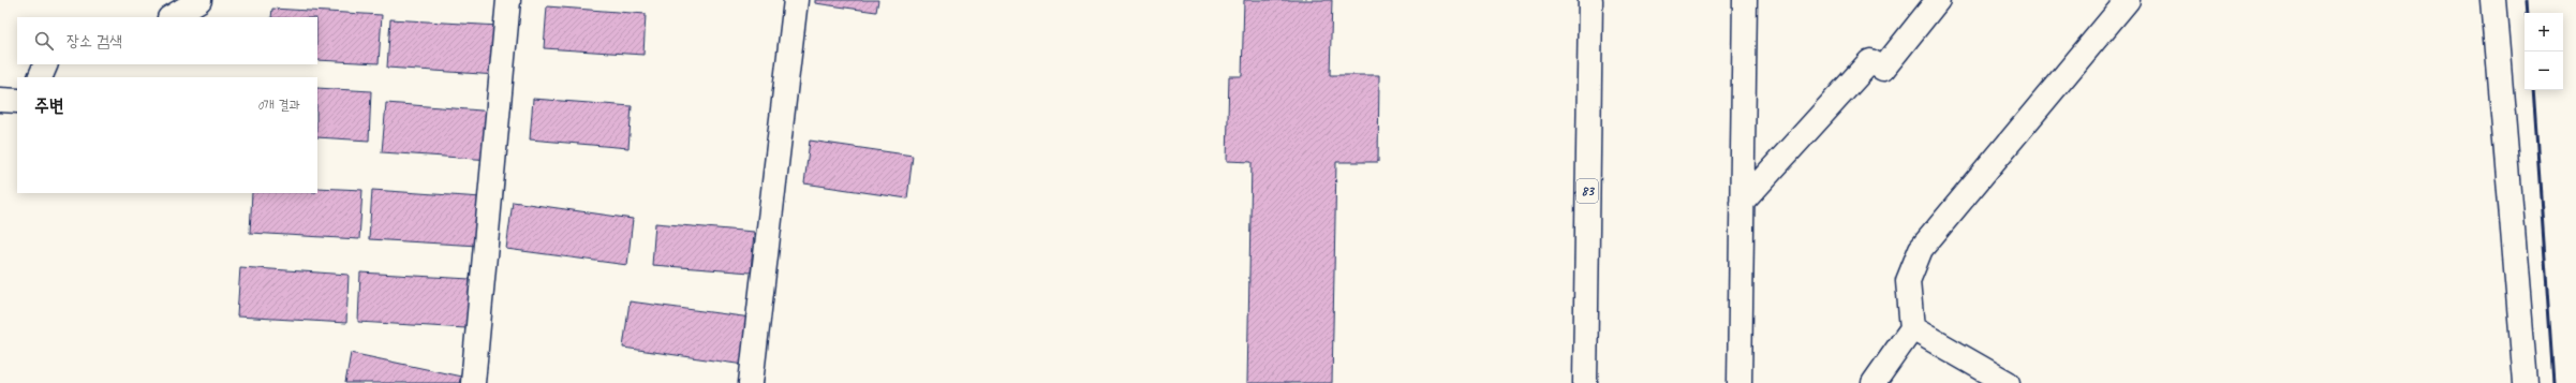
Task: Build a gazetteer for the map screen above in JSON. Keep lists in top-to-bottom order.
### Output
{
  "streets": {
    "street": ["83"]
  },
  "page": {
    "map_buttons": ["+", "−"],
    "search": "장소 검색",
    "heading": ["주변", "0개 결과"]
  }
}
